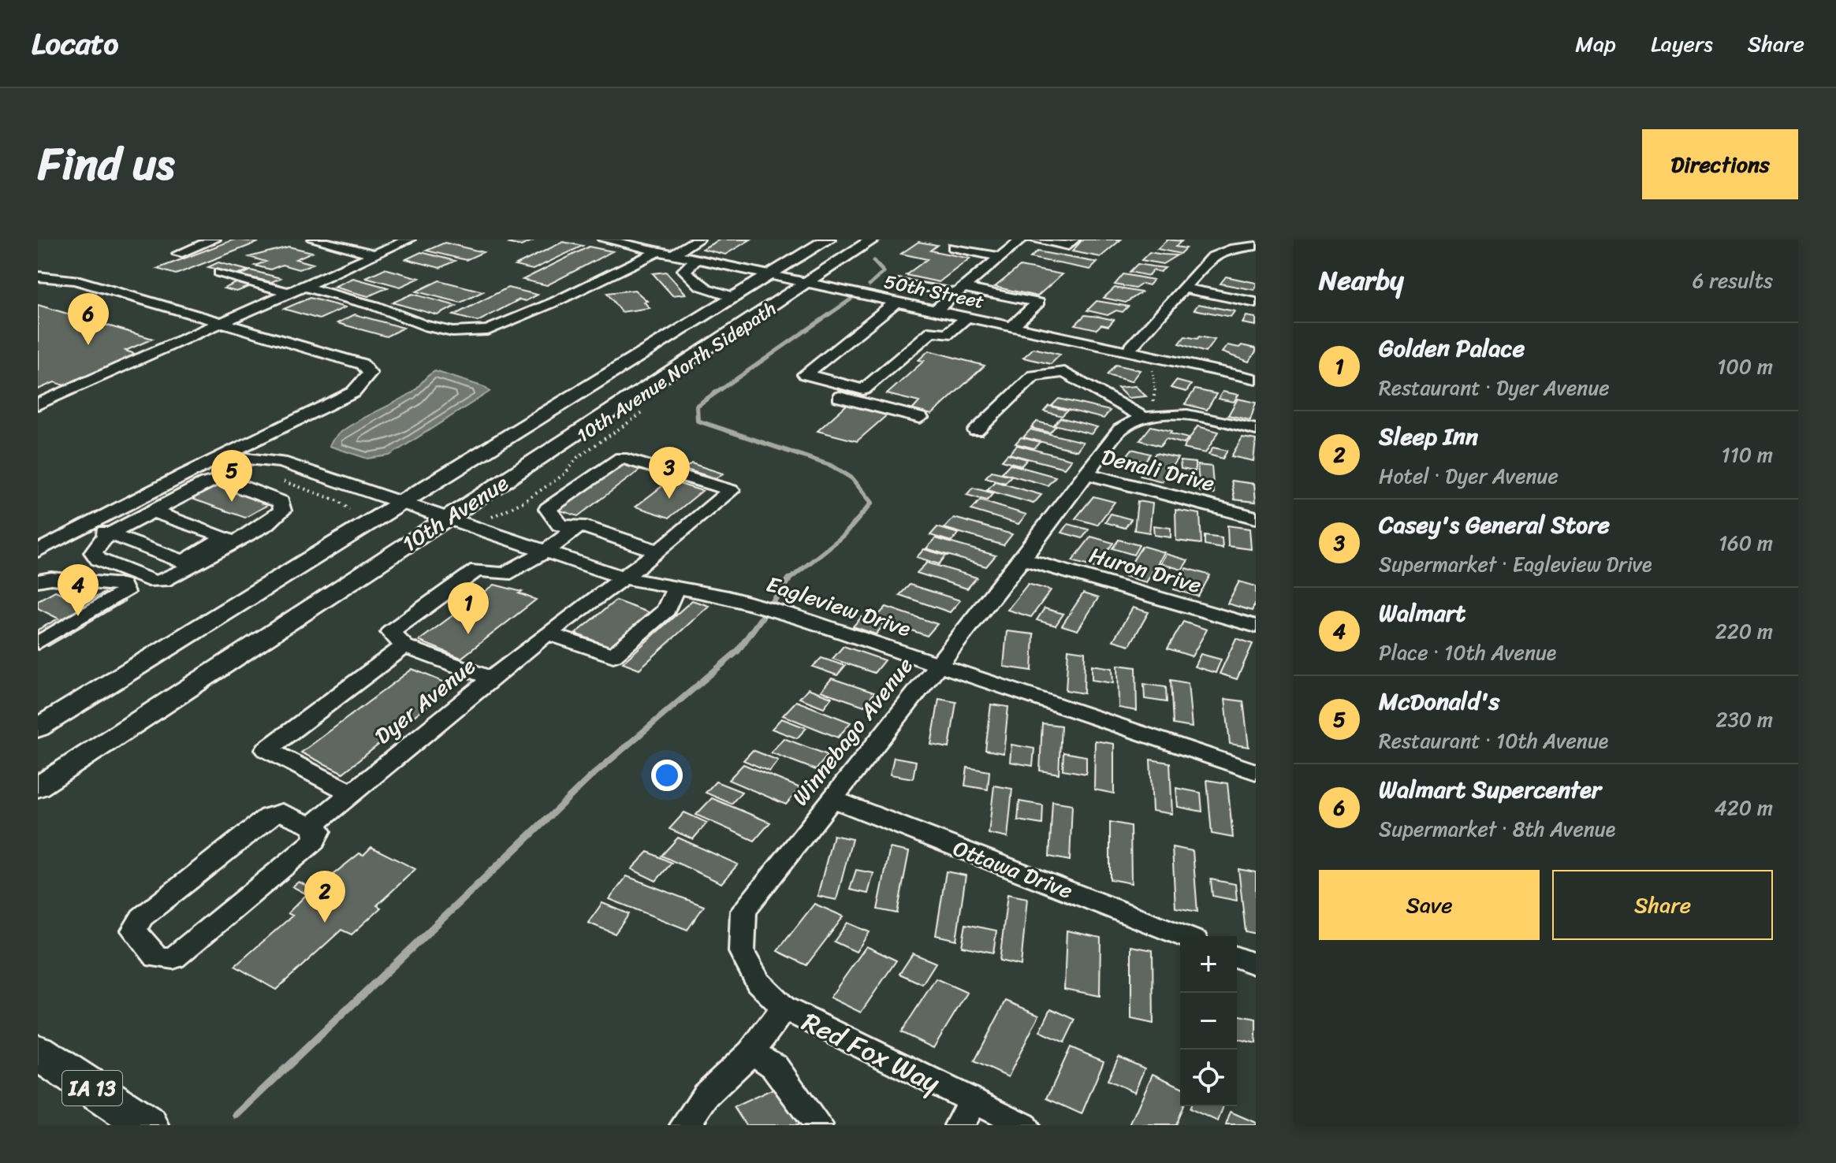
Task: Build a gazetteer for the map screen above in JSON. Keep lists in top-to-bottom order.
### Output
{
  "streets": {
    "highway": ["IA 13"],
    "main road": ["10th Avenue"],
    "street": [
      "50th Street",
      "Denali Drive",
      "Huron Drive",
      "Eagleview Drive",
      "Dyer Avenue",
      "Winnebago Avenue",
      "Ottawa Drive",
      "Red Fox Way"
    ],
    "path": ["10th Avenue North Sidepath"]
  },
  "crossings": [
    ["50th Street", "10th Avenue"],
    ["Denali Drive", "Winnebago Avenue"],
    ["10th Avenue", "Eagleview Drive"],
    ["Huron Drive", "Winnebago Avenue"],
    ["Eagleview Drive", "Dyer Avenue"],
    ["Eagleview Drive", "Winnebago Avenue"],
    ["Winnebago Avenue", "Ottawa Drive"],
    ["Winnebago Avenue", "Red Fox Way"]
  ],
  "page": {
    "header": "Locato",
    "nav": ["Map", "Layers", "Share"],
    "title": "Find us",
    "buttons": [
      "Directions",
      ["Save", "Share"]
    ],
    "heading": ["Nearby", "6 results"],
    "pins": [
      "6",
      "3",
      "5",
      "4",
      "1",
      "2"
    ],
    "list": [
      {
        "mark": "1",
        "name": "Golden Palace",
        "note": "Restaurant · Dyer Avenue",
        "value": "100 m"
      },
      {
        "mark": "2",
        "name": "Sleep Inn",
        "note": "Hotel · Dyer Avenue",
        "value": "110 m"
      },
      {
        "mark": "3",
        "name": "Casey's General Store",
        "note": "Supermarket · Eagleview Drive",
        "value": "160 m"
      },
      {
        "mark": "4",
        "name": "Walmart",
        "note": "Place · 10th Avenue",
        "value": "220 m"
      },
      {
        "mark": "5",
        "name": "McDonald's",
        "note": "Restaurant · 10th Avenue",
        "value": "230 m"
      },
      {
        "mark": "6",
        "name": "Walmart Supercenter",
        "note": "Supermarket · 8th Avenue",
        "value": "420 m"
      }
    ],
    "map_buttons": ["+", "−"]
  }
}
